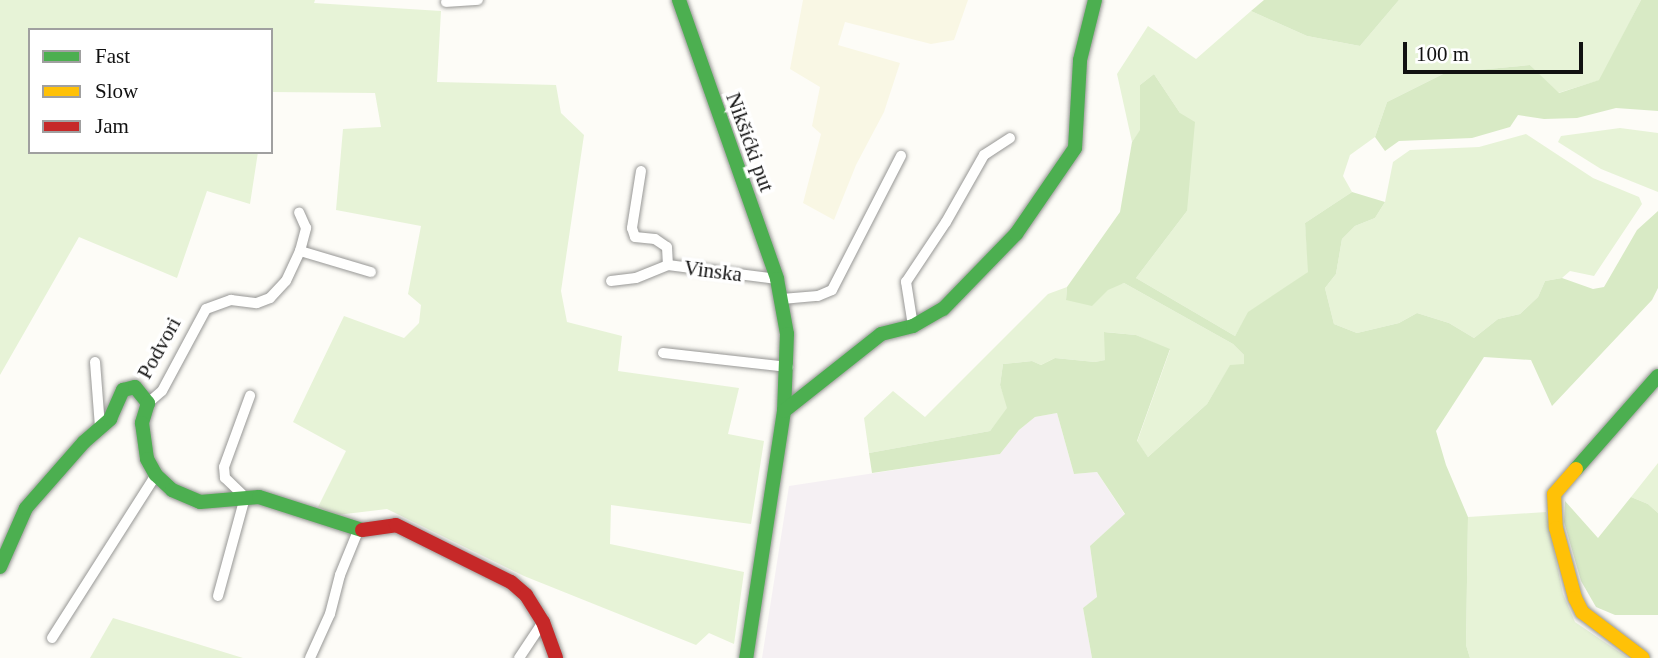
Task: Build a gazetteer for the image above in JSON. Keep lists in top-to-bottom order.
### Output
{
  "streets": {
    "street": ["Nikšićki put", "Vinska", "Podvori"]
  },
  "crossings": [
    ["Nikšićki put", "Vinska"]
  ],
  "legend": ["Fast", "Slow", "Jam"],
  "scale_bar": "100 m"
}
